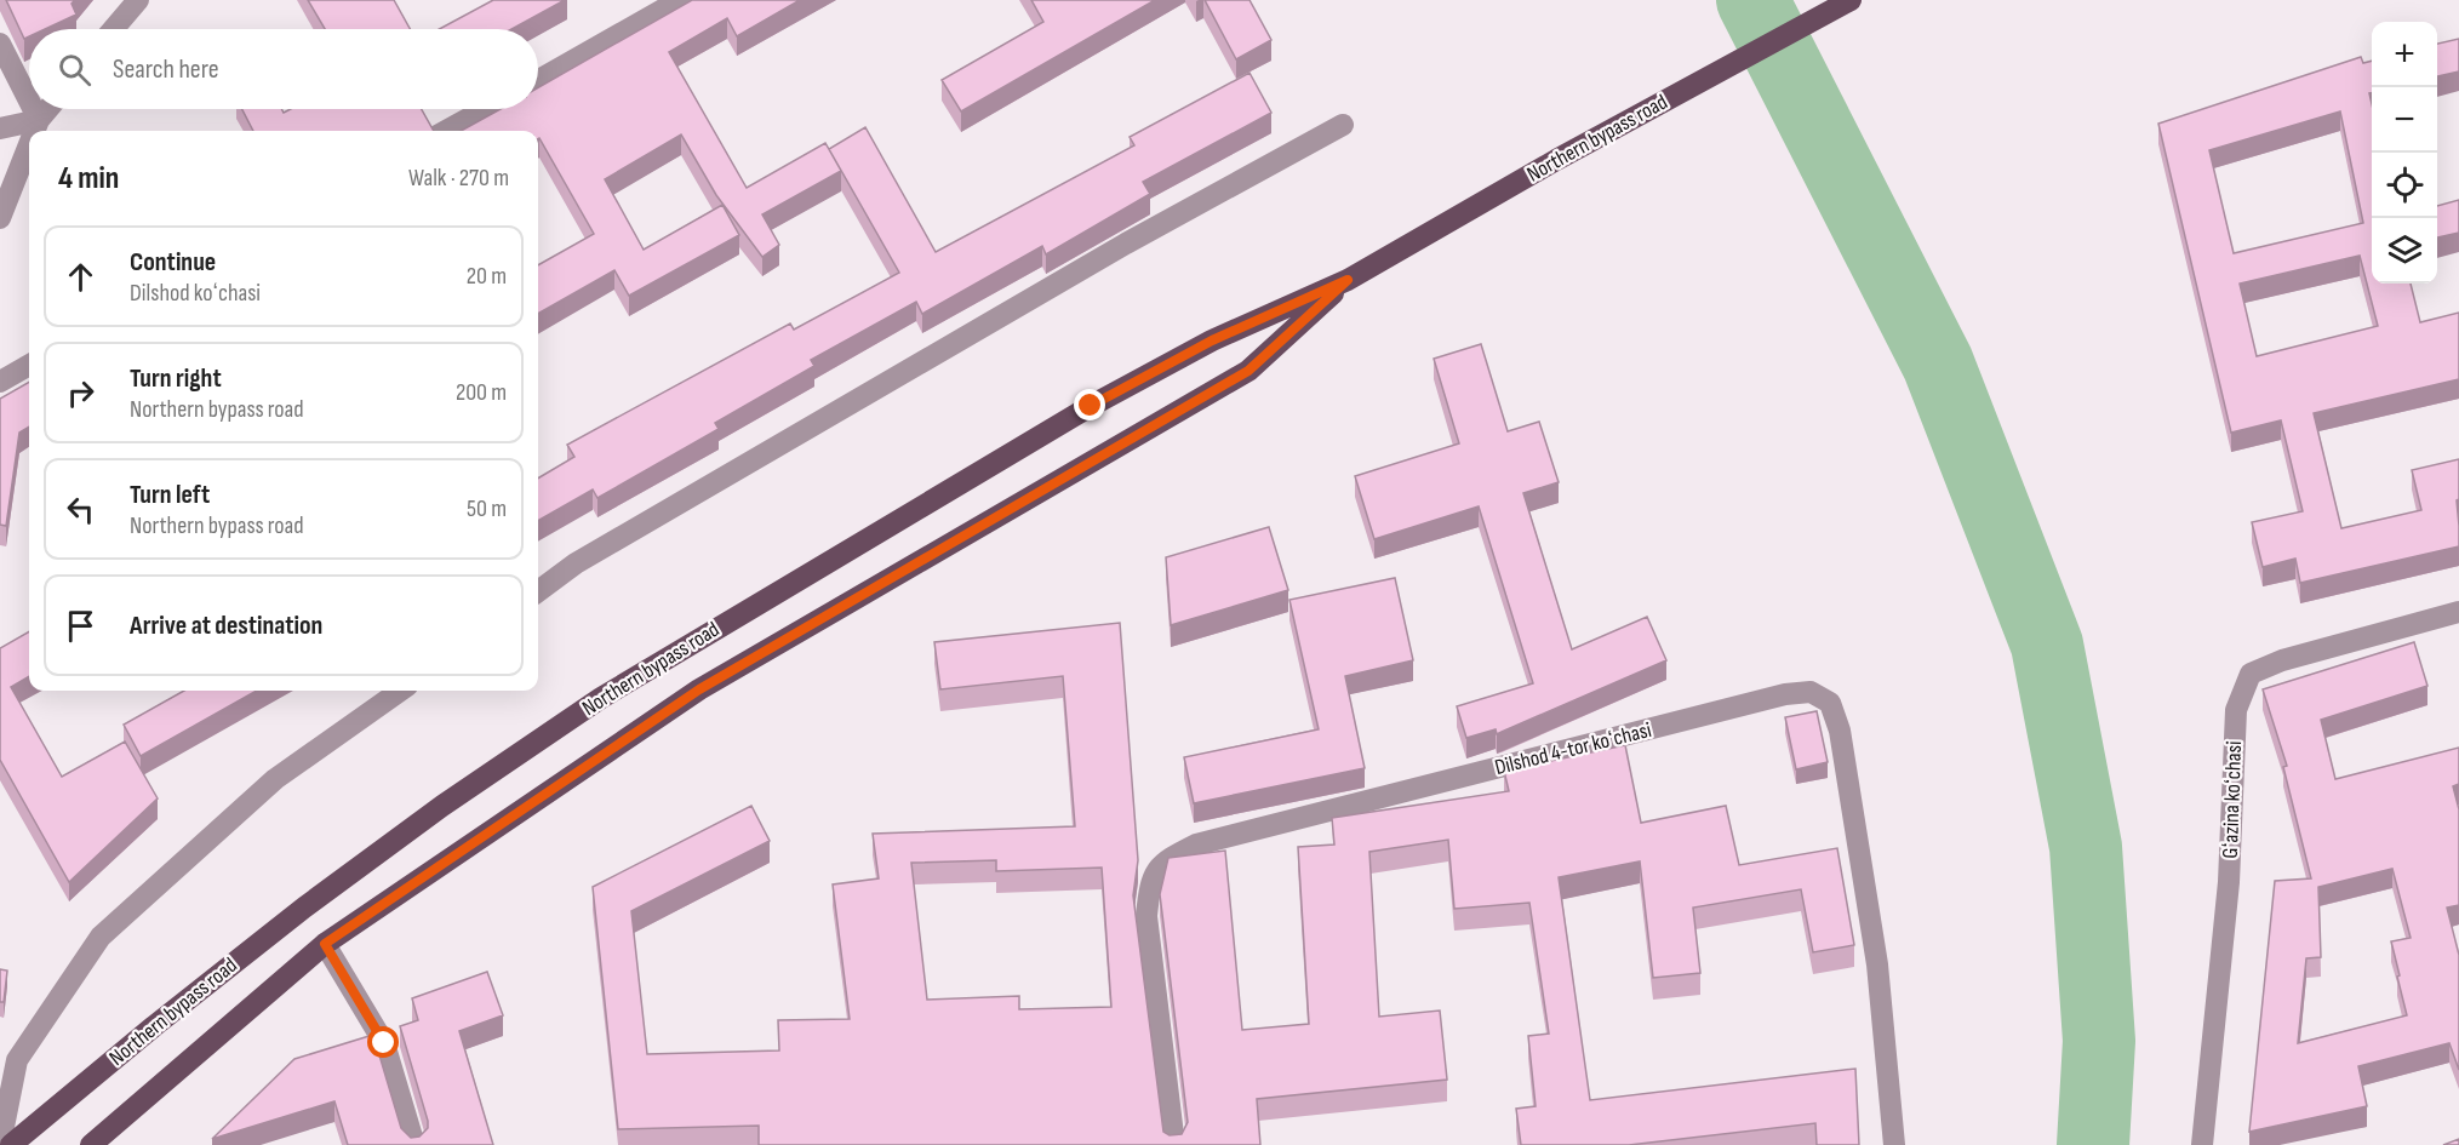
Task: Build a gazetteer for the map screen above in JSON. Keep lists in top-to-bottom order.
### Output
{
  "streets": {
    "main road": ["Northern bypass road"],
    "street": ["Dilshod 4-tor koʻchasi", "Gʻazina koʻchasi"]
  },
  "page": {
    "map_buttons": ["+", "−"],
    "search": "Search here",
    "heading": ["4 min", "Walk · 270 m"],
    "list": [
      ["Continue", "Dilshod koʻchasi", "20 m"],
      ["Turn right", "Northern bypass road", "200 m"],
      ["Turn left", "Northern bypass road", "50 m"],
      "Arrive at destination"
    ]
  }
}
